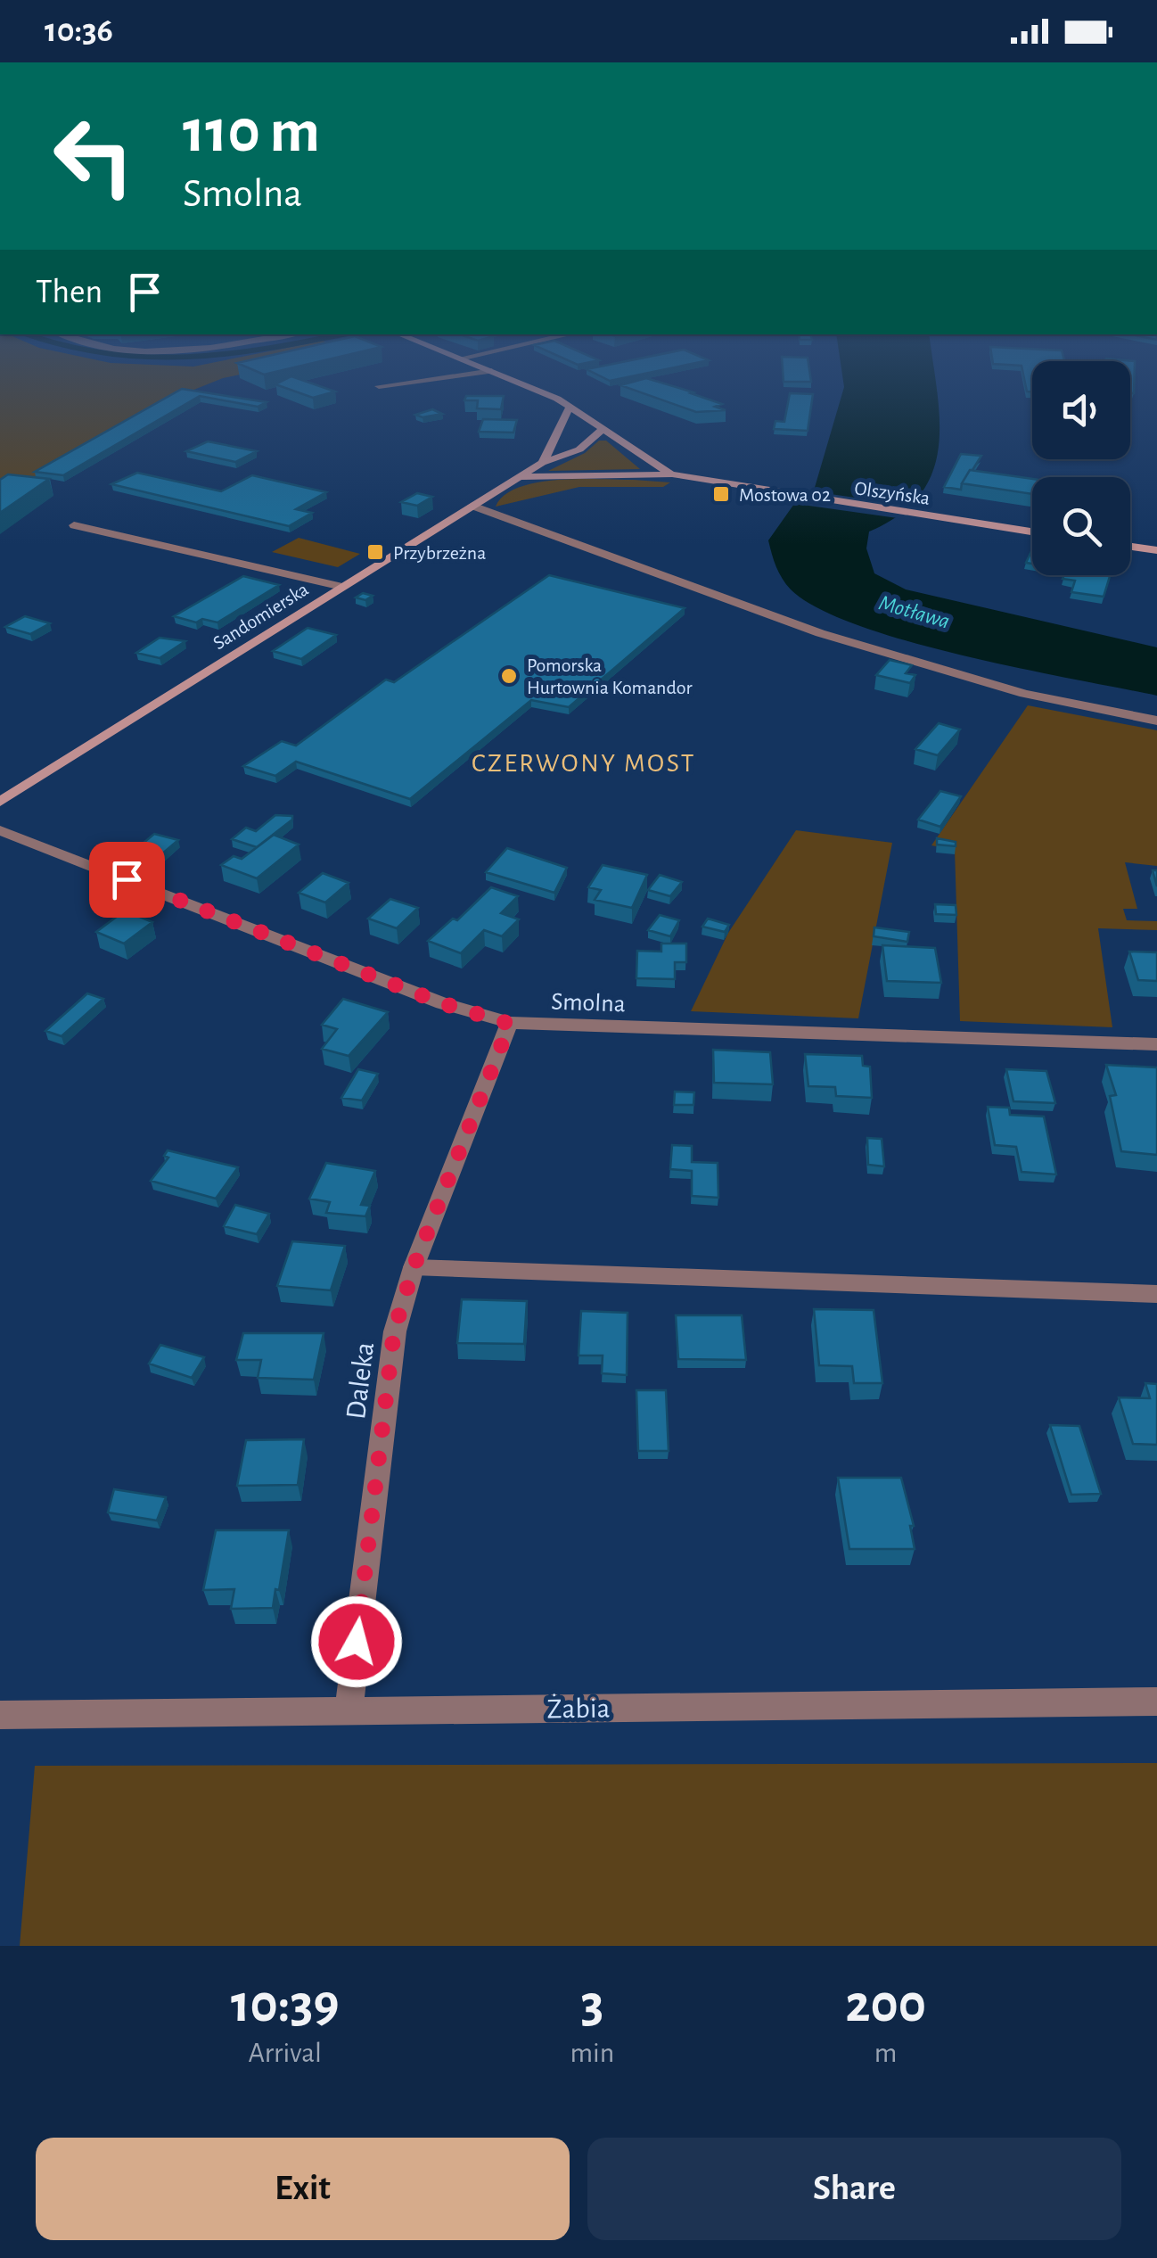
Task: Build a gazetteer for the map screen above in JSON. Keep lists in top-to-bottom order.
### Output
{
  "streets": {
    "street": [
      "Olszyńska",
      "Sandomierska",
      "Smolna",
      "Daleka",
      "Żabia"
    ]
  },
  "crossings": [
    ["Olszyńska", "Sandomierska"],
    ["Smolna", "Daleka"],
    ["Daleka", "Żabia"]
  ],
  "districts": ["CZERWONY MOST"],
  "water": ["Motława"],
  "places": {
    "transit": ["Mostowa 02", "Przybrzeżna"],
    "other": ["Pomorska Hurtownia Komandor"]
  },
  "page": {
    "status": "10:36",
    "turn": ["110 m", "Smolna"],
    "then": "Then",
    "eta": [
      "10:39",
      "Arrival",
      "3",
      "min",
      "200",
      "m"
    ],
    "buttons": ["Exit", "Share"]
  }
}
